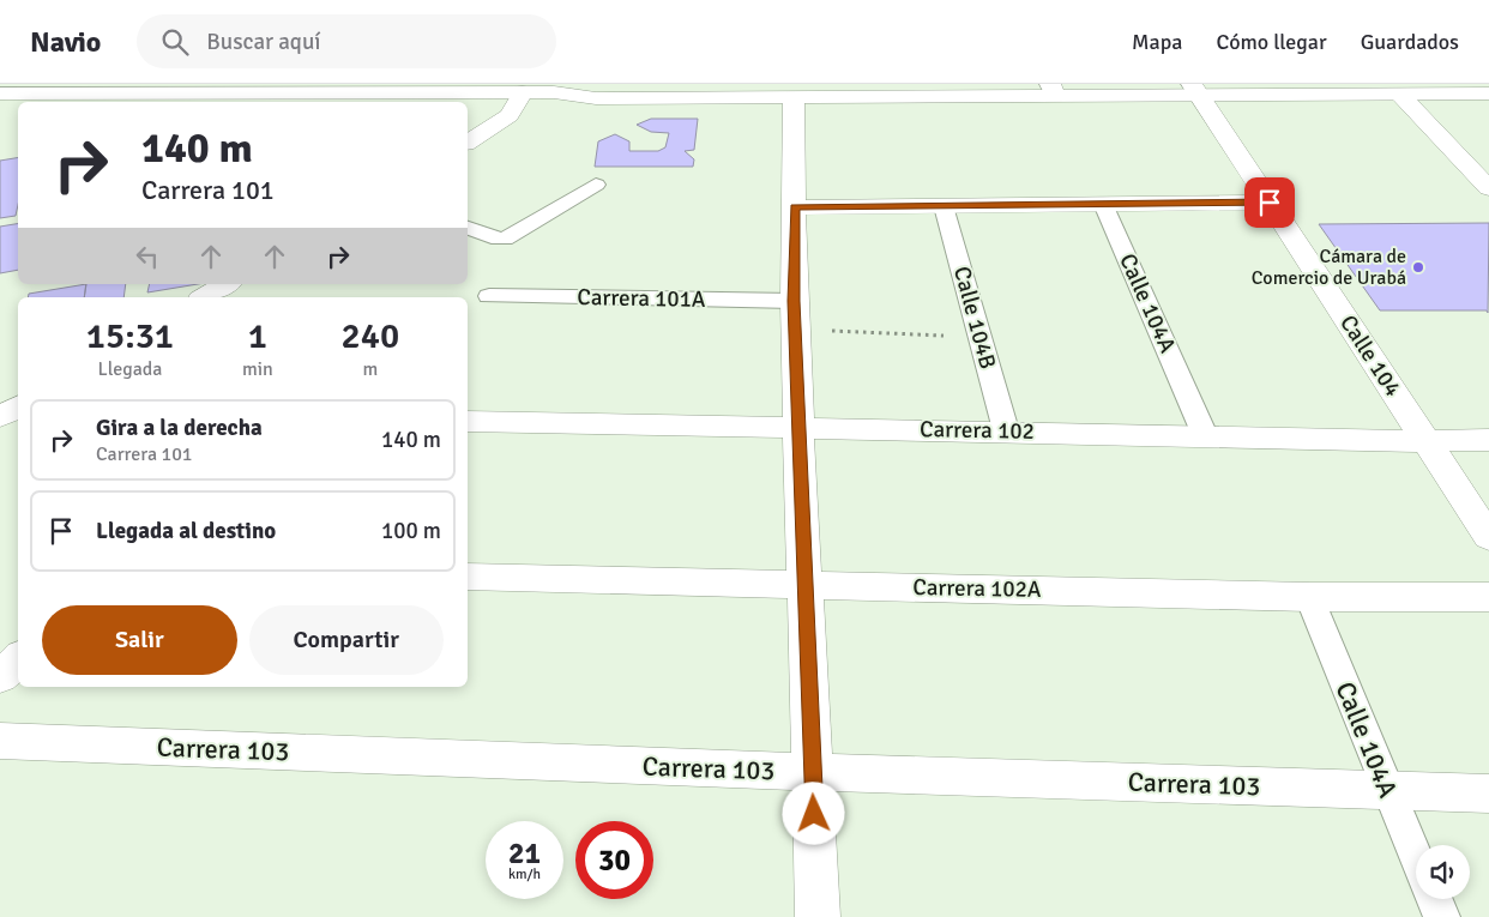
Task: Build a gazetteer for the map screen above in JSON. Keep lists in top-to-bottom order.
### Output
{
  "streets": {
    "street": [
      "Calle 104",
      "Carrera 102",
      "Carrera 102A",
      "Carrera 103"
    ],
    "lane": ["Carrera 101A", "Calle 104A", "Calle 104B"]
  },
  "crossings": [
    ["Calle 104A", "Carrera 102"],
    ["Calle 104A", "Carrera 102A"],
    ["Calle 104A", "Carrera 103"],
    ["Calle 104B", "Carrera 102"],
    ["Calle 104", "Carrera 102"]
  ],
  "places": ["Cámara de Comercio de Urabá"],
  "page": {
    "header": "Navio",
    "search": "Buscar aquí",
    "nav": ["Mapa", "Cómo llegar", "Guardados"],
    "turn": ["140 m", "Carrera 101"],
    "eta": [
      "15:31",
      "Llegada",
      "1",
      "min",
      "240",
      "m"
    ],
    "list": [
      {
        "name": "Gira a la derecha",
        "note": "Carrera 101",
        "value": "140 m"
      },
      {
        "name": "Llegada al destino",
        "value": "100 m"
      }
    ],
    "buttons": ["Salir", "Compartir"],
    "speed": "21 km/h",
    "limit": "30"
  }
}
